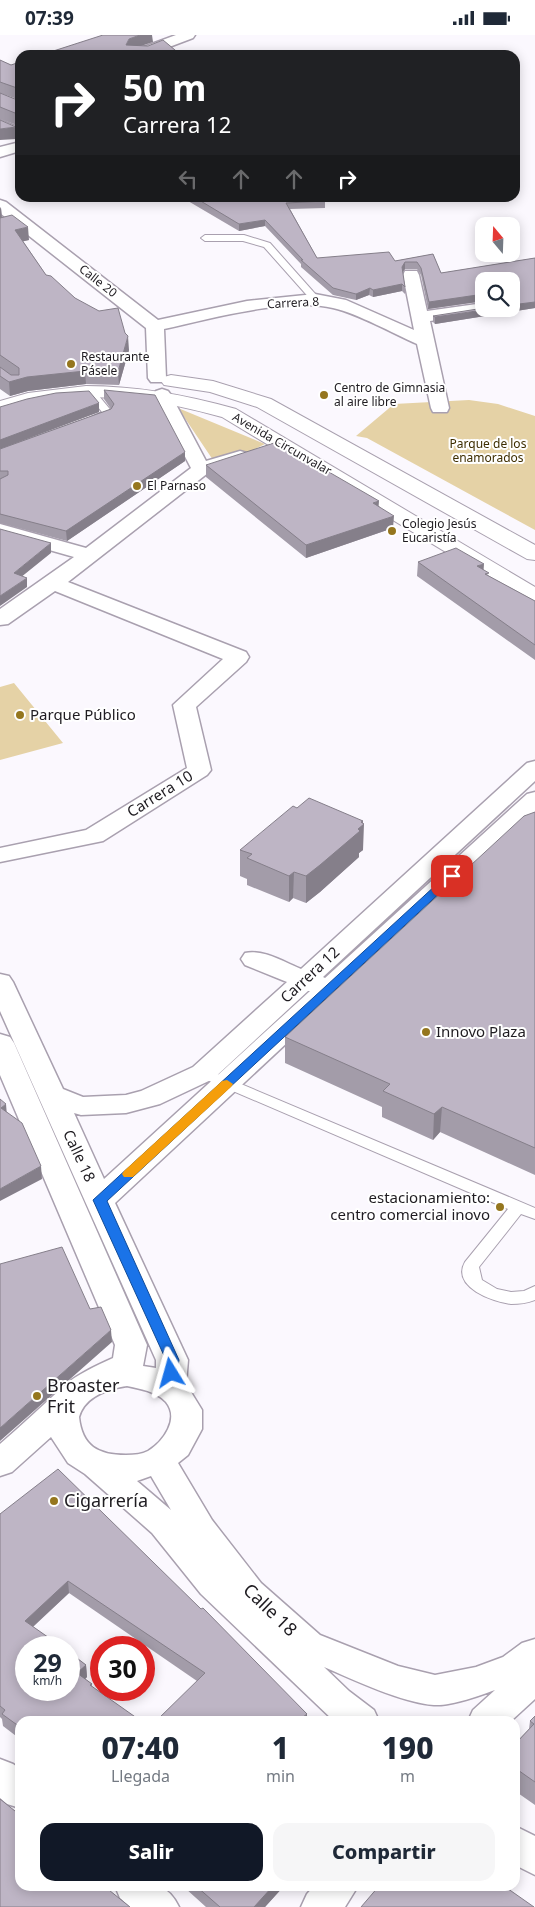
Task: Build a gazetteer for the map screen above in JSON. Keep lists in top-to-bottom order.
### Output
{
  "streets": {
    "main road": ["Avenida Circunvalar"],
    "street": [
      "Calle 20",
      "Carrera 8",
      "Carrera 10",
      "Carrera 12",
      "Calle 18"
    ]
  },
  "crossings": [
    ["Calle 20", "Carrera 8"],
    ["Carrera 12", "Calle 18"]
  ],
  "parks": ["Parque de los enamorados"],
  "places": [
    "Restaurante Pásele",
    "Centro de Gimnasia al aire libre",
    "El Parnaso",
    "Colegio Jesús Eucaristía",
    "Parque Público",
    "Innovo Plaza",
    "estacionamiento: centro comercial inovo",
    "Broaster Frit",
    "Cigarrería"
  ],
  "north": "top",
  "page": {
    "status": "07:39",
    "turn": ["50 m", "Carrera 12"],
    "speed": "29 km/h",
    "limit": "30",
    "eta": [
      "07:40",
      "Llegada",
      "1",
      "min",
      "190",
      "m"
    ],
    "buttons": ["Salir", "Compartir"]
  }
}
